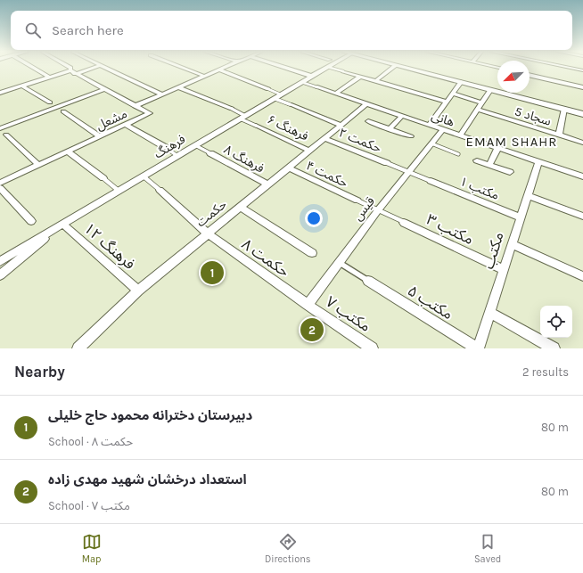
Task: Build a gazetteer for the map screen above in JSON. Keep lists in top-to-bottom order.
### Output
{
  "streets": {
    "street": [
      "سجاد 5",
      "هانی",
      "مشعل",
      "فرهنگ ۶",
      "حکمت ۲",
      "فرهنگ",
      "فرهنگ ۸",
      "حکمت ۴",
      "مکتب ۱",
      "قیس",
      "حکمت",
      "مکتب ۳",
      "فرهنگ ۱۲",
      "مکتب",
      "حکمت ۸",
      "مکتب ۵",
      "مکتب ۷"
    ]
  },
  "crossings": [
    ["هانی", "قیس"],
    ["هانی", "حکمت"],
    ["هانی", "مکتب"],
    ["فرهنگ ۶", "حکمت"],
    ["حکمت ۲", "حکمت"],
    ["فرهنگ", "فرهنگ ۱۲"],
    ["فرهنگ ۸", "حکمت"],
    ["حکمت ۴", "حکمت"],
    ["مکتب ۱", "مکتب"],
    ["قیس", "حکمت ۸"],
    ["قیس", "مکتب ۷"],
    ["حکمت", "فرهنگ ۱۲"],
    ["حکمت", "حکمت ۸"],
    ["مکتب ۳", "مکتب"],
    ["مکتب", "مکتب ۵"],
    ["حکمت ۸", "مکتب ۷"]
  ],
  "districts": ["EMAM SHAHR"],
  "north": "bottom left",
  "page": {
    "search": "Search here",
    "pins": ["1", "2"],
    "heading": ["Nearby", "2 results"],
    "list": [
      {
        "mark": "1",
        "name": "دبيرستان دخترانه محمود حاج خلیلی",
        "note": "School · حکمت ۸",
        "value": "80 m"
      },
      {
        "mark": "2",
        "name": "استعداد درخشان شهید مهدی زاده",
        "note": "School · مکتب ۷",
        "value": "80 m"
      }
    ],
    "nav": ["Map", "Directions", "Saved"]
  }
}
